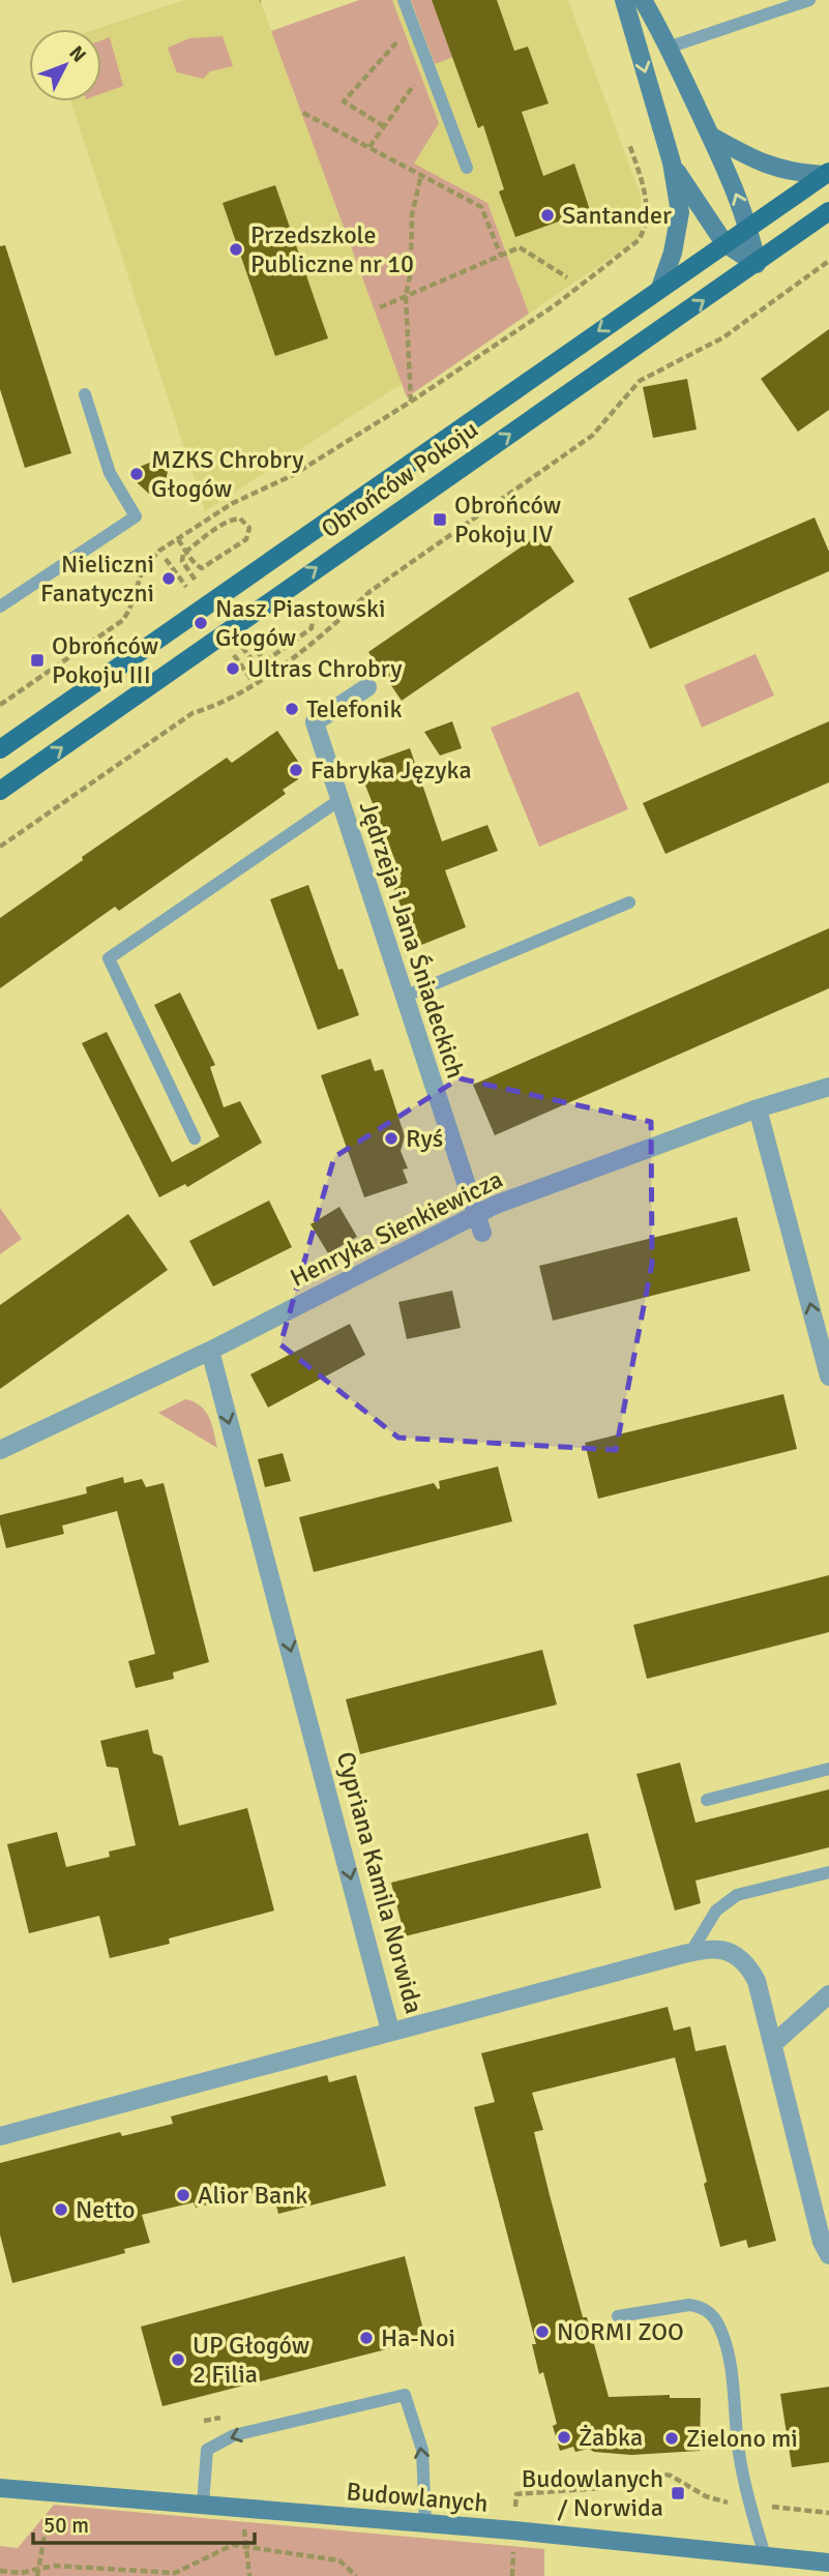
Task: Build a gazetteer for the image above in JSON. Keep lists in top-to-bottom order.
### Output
{
  "streets": {
    "main road": ["Obrońców Pokoju"],
    "street": [
      "Jędrzeja i Jana Śniadeckich",
      "Henryka Sienkiewicza",
      "Cypriana Kamila Norwida",
      "Budowlanych"
    ]
  },
  "crossings": [
    ["Jędrzeja i Jana Śniadeckich", "Henryka Sienkiewicza"],
    ["Henryka Sienkiewicza", "Cypriana Kamila Norwida"]
  ],
  "one_way": ["Cypriana Kamila Norwida"],
  "places": {
    "other": [
      "Santander",
      "Przedszkole Publiczne nr 10",
      "MZKS Chrobry Głogów",
      "Nieliczni Fanatyczni",
      "Nasz Piastowski Głogów",
      "Ultras Chrobry",
      "Telefonik",
      "Fabryka Języka",
      "Ryś",
      "Alior Bank",
      "Netto",
      "NORMI ZOO",
      "Ha-Noi",
      "UP Głogów 2 Filia",
      "Żabka",
      "Zielono mi"
    ],
    "transit": ["Obrońców Pokoju IV", "Obrońców Pokoju III", "Budowlanych / Norwida"]
  },
  "scale_bar": "50 m",
  "north": "top right"
}
